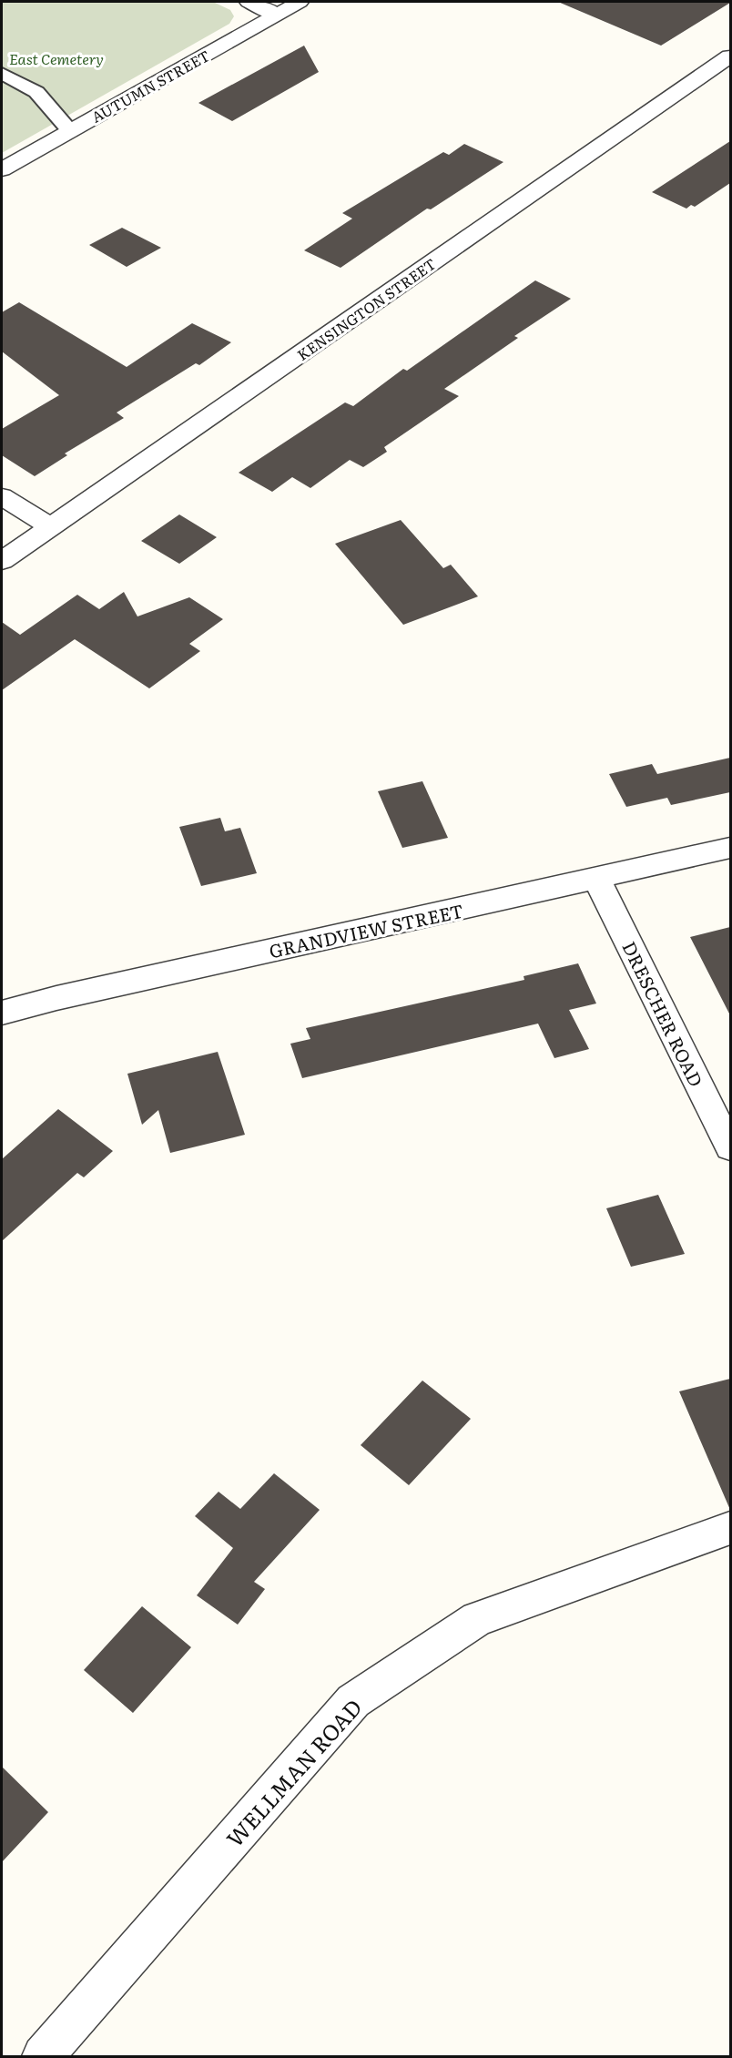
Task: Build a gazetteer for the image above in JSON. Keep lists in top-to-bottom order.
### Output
{
  "streets": {
    "street": [
      "AUTUMN STREET",
      "KENSINGTON STREET",
      "GRANDVIEW STREET",
      "DRESCHER ROAD",
      "WELLMAN ROAD"
    ]
  },
  "crossings": [
    ["GRANDVIEW STREET", "DRESCHER ROAD"]
  ],
  "parks": ["East Cemetery"]
}
